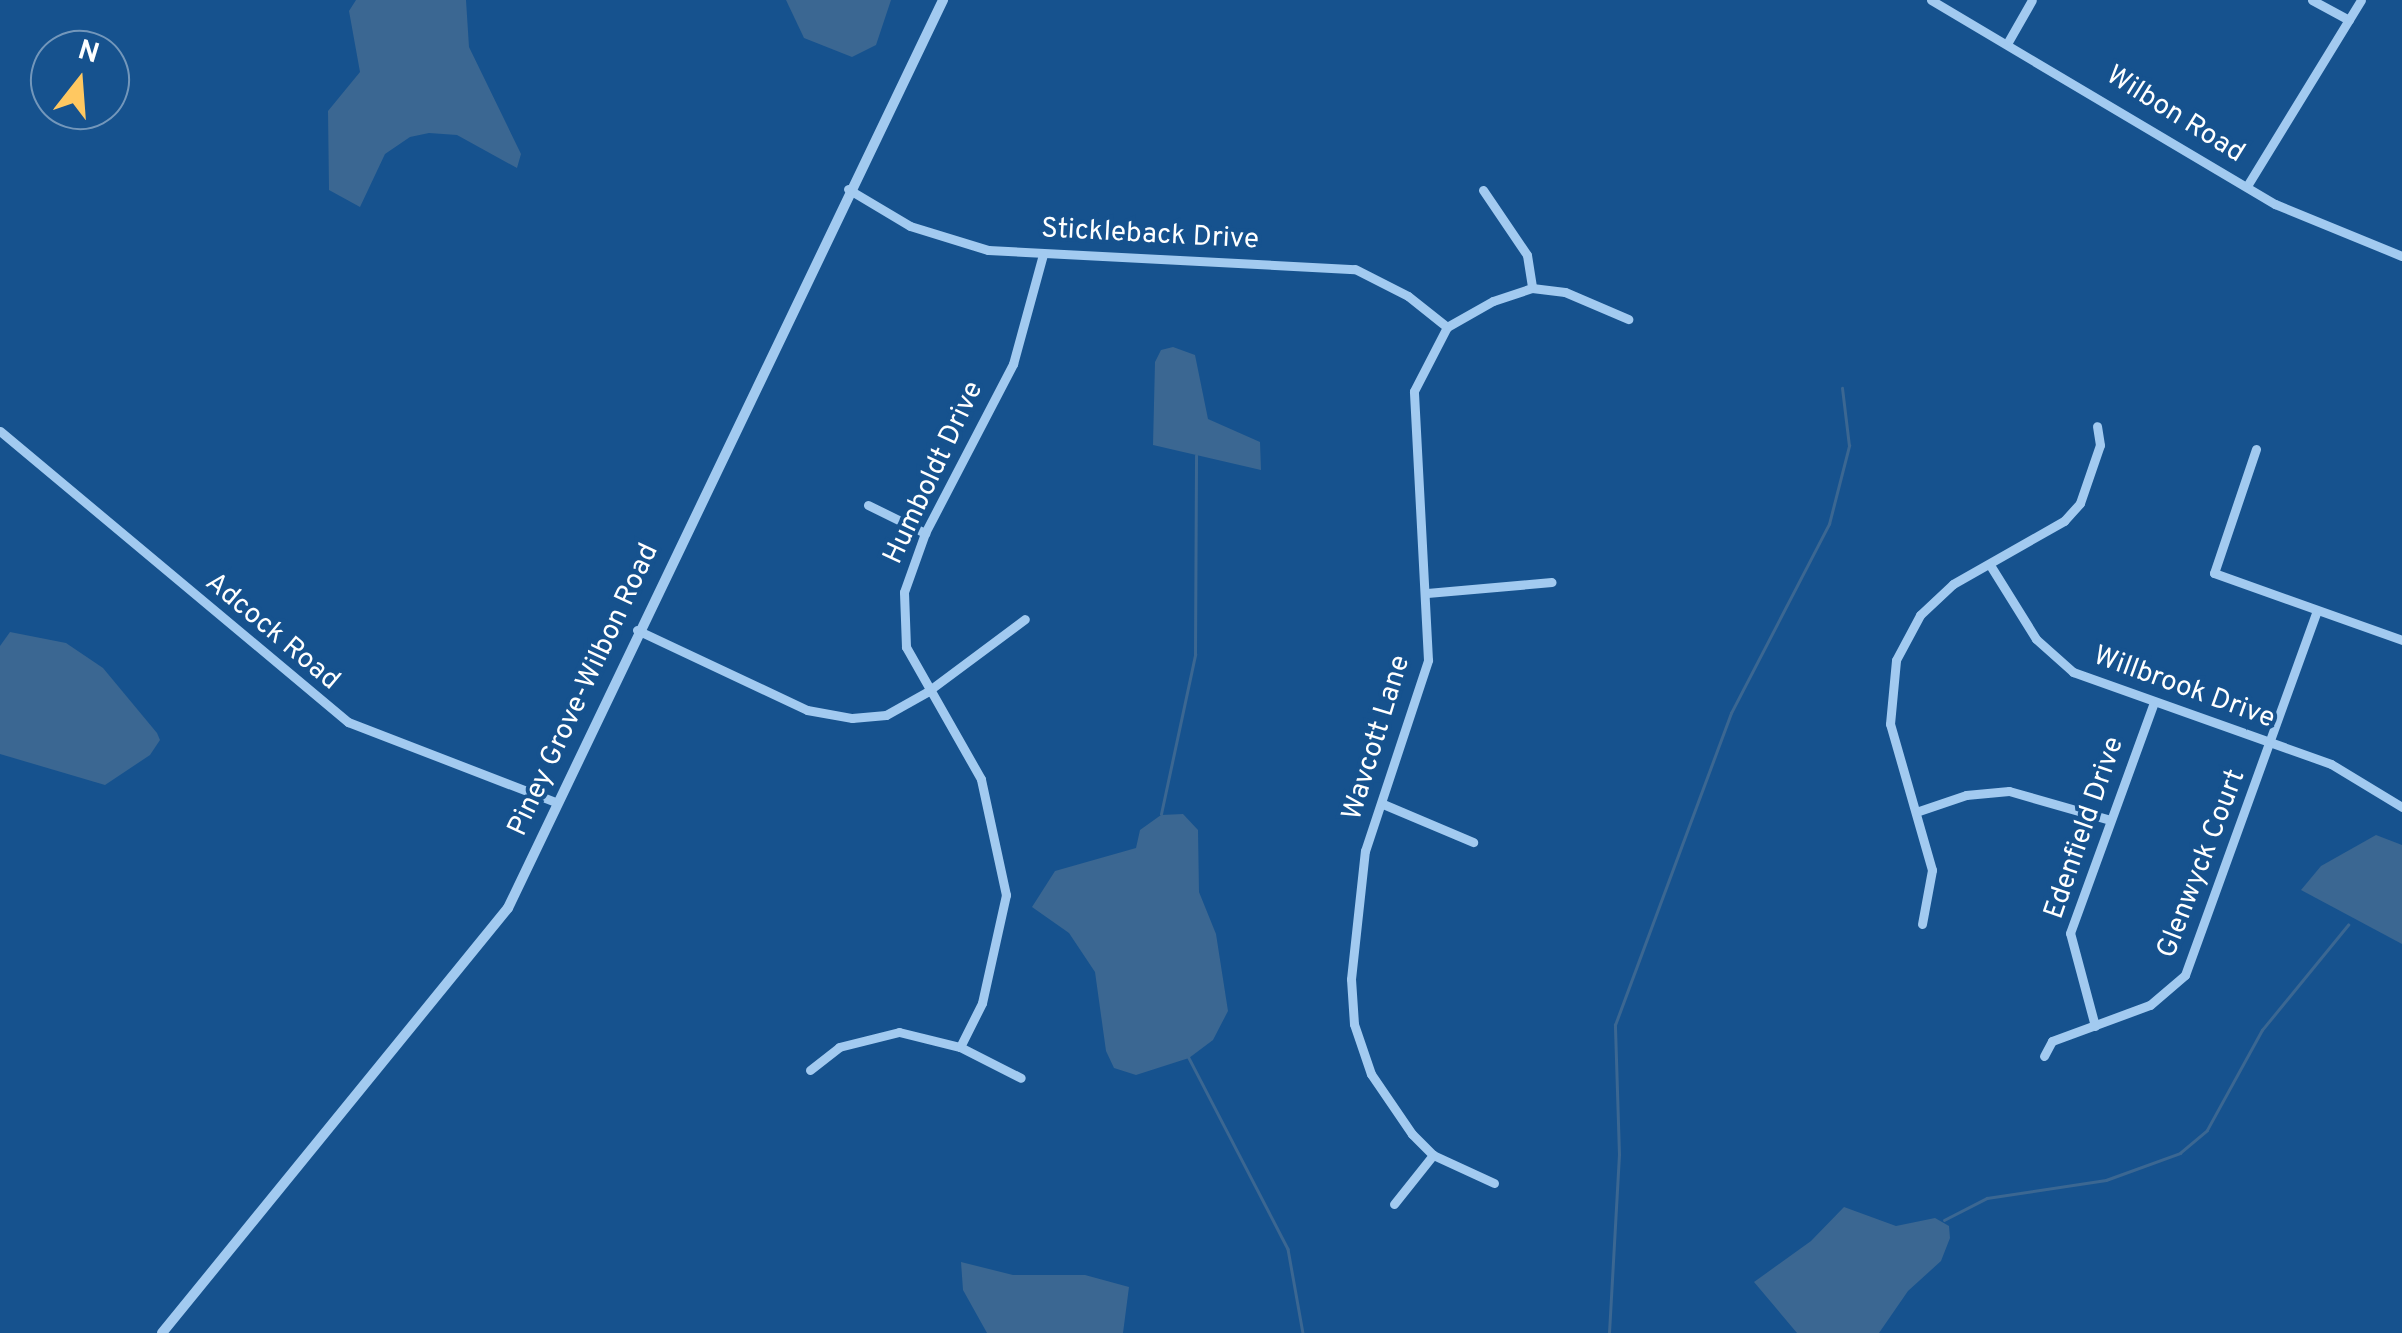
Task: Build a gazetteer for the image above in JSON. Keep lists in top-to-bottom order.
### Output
{
  "streets": {
    "street": [
      "Wilbon Road",
      "Stickleback Drive",
      "Humboldt Drive",
      "Adcock Road",
      "Willbrook Drive",
      "Piney Grove-Wilbon Road",
      "Wavcott Lane",
      "Edenfield Drive",
      "Glenwyck Court"
    ]
  },
  "crossings": [
    ["Stickleback Drive", "Humboldt Drive"],
    ["Stickleback Drive", "Piney Grove-Wilbon Road"],
    ["Stickleback Drive", "Wavcott Lane"],
    ["Adcock Road", "Piney Grove-Wilbon Road"],
    ["Willbrook Drive", "Edenfield Drive"],
    ["Willbrook Drive", "Glenwyck Court"],
    ["Edenfield Drive", "Glenwyck Court"]
  ],
  "north": "top"
}
